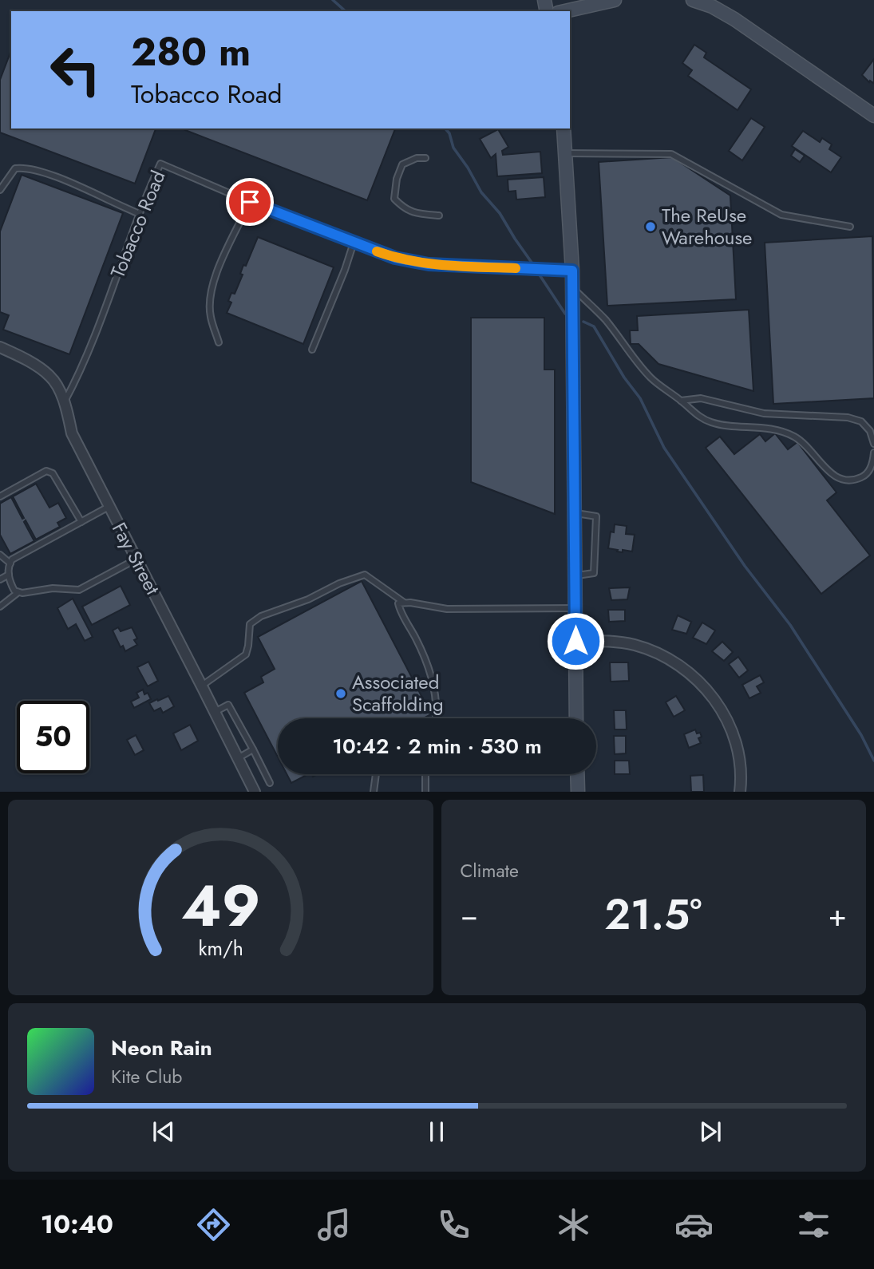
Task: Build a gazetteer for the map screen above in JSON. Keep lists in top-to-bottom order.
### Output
{
  "streets": {
    "street": ["Tobacco Road", "Fay Street"]
  },
  "crossings": [
    ["Tobacco Road", "Fay Street"]
  ],
  "places": ["The ReUse Warehouse", "Associated Scaffolding"],
  "page": {
    "turn": ["280 m", "Tobacco Road"],
    "limit": "50",
    "trip": "10:42 · 2 min · 530 m",
    "tile": "Climate",
    "heat": ["−", "21.5°", "+"],
    "song": ["Neon Rain", "Kite Club"],
    "tabs": "10:40",
    "gauge": ["49", "km/h"]
  }
}
